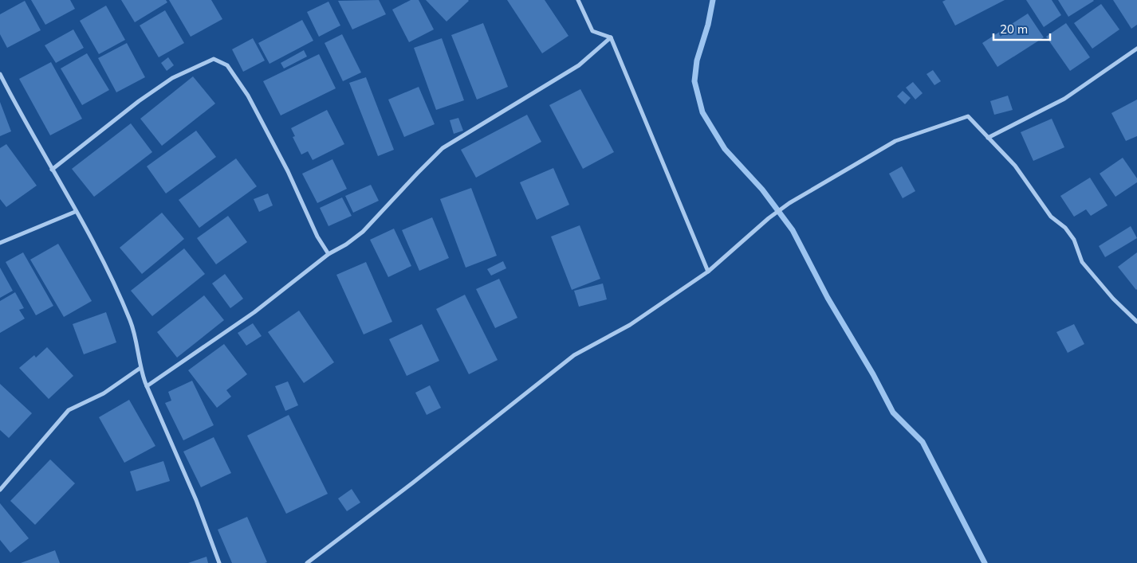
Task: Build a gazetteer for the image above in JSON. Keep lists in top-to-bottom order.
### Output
{
  "scale_bar": "20 m"
}
